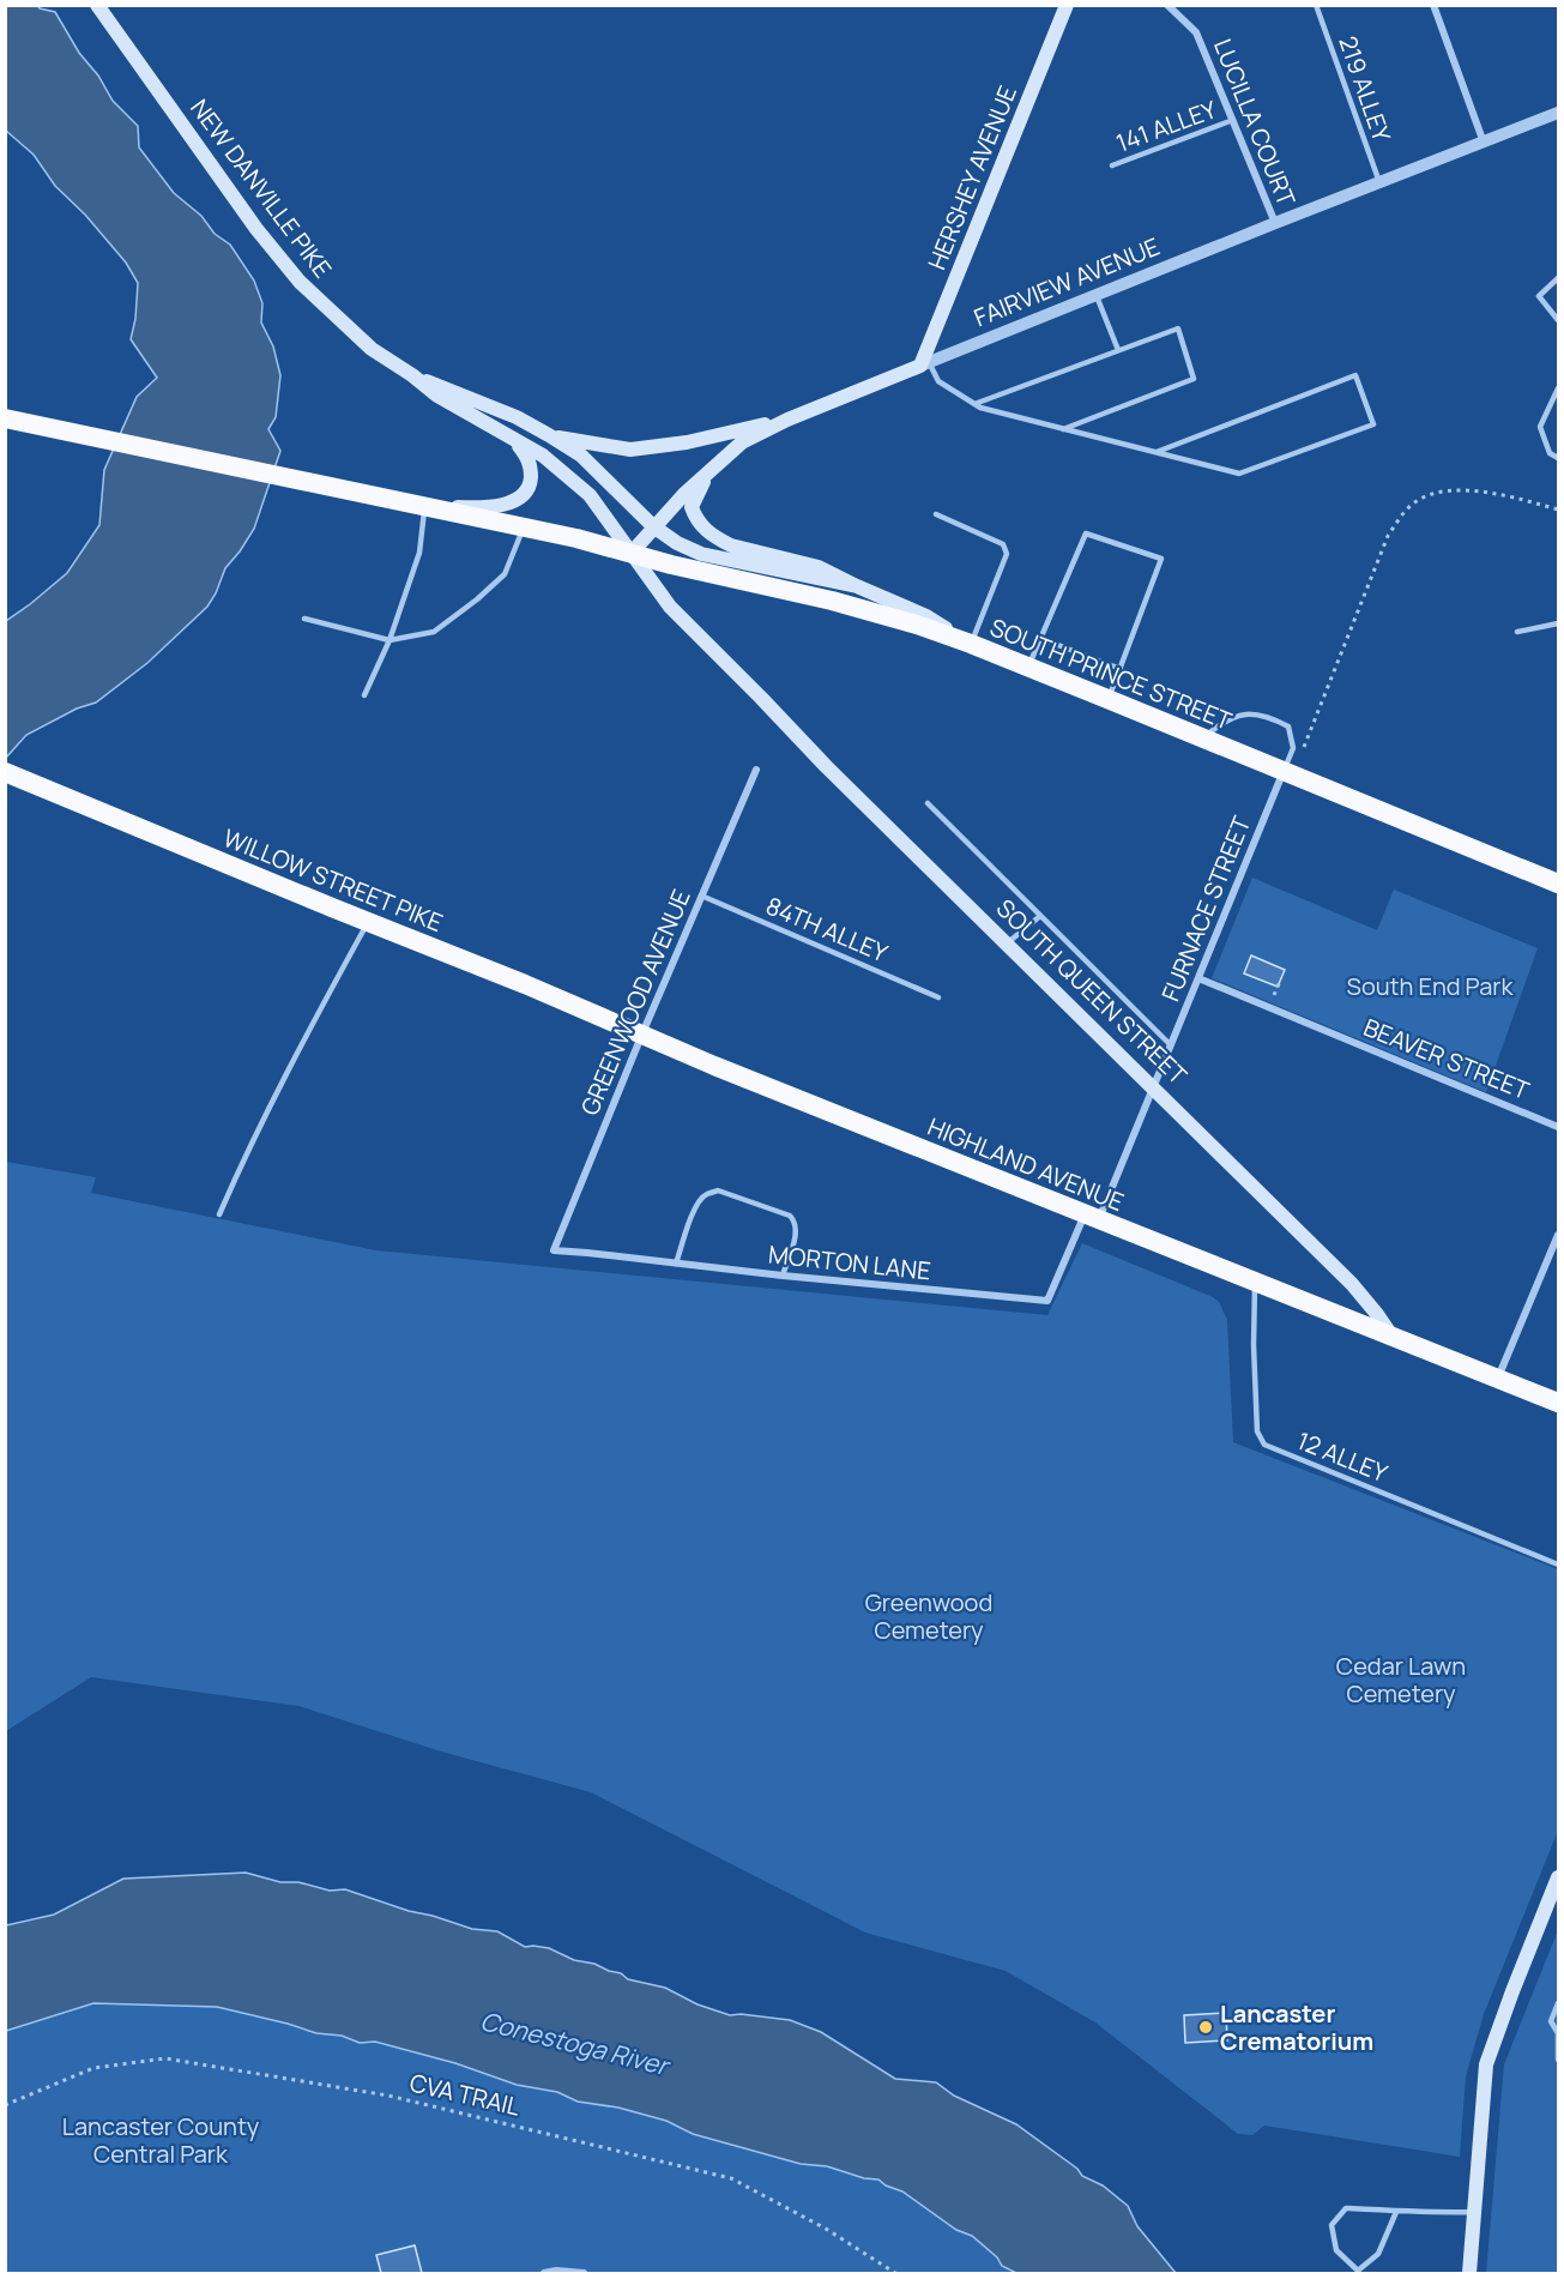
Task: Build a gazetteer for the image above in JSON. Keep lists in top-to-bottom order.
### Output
{
  "streets": {
    "highway": ["SOUTH PRINCE STREET", "WILLOW STREET PIKE", "HIGHLAND AVENUE"],
    "main road": [
      "HERSHEY AVENUE",
      "NEW DANVILLE PIKE",
      "FAIRVIEW AVENUE",
      "SOUTH QUEEN STREET"
    ],
    "street": [
      "LUCILLA COURT",
      "FURNACE STREET",
      "GREENWOOD AVENUE",
      "BEAVER STREET",
      "MORTON LANE"
    ],
    "lane": [
      "219 ALLEY",
      "141 ALLEY",
      "84TH ALLEY",
      "12 ALLEY"
    ],
    "path": ["CVA TRAIL"]
  },
  "crossings": [
    ["219 ALLEY", "FAIRVIEW AVENUE"],
    ["LUCILLA COURT", "141 ALLEY"],
    ["LUCILLA COURT", "FAIRVIEW AVENUE"],
    ["HERSHEY AVENUE", "FAIRVIEW AVENUE"],
    ["NEW DANVILLE PIKE", "FAIRVIEW AVENUE"],
    ["NEW DANVILLE PIKE", "SOUTH PRINCE STREET"],
    ["NEW DANVILLE PIKE", "SOUTH QUEEN STREET"],
    ["FAIRVIEW AVENUE", "SOUTH PRINCE STREET"],
    ["FAIRVIEW AVENUE", "SOUTH QUEEN STREET"],
    ["SOUTH PRINCE STREET", "FURNACE STREET"],
    ["SOUTH PRINCE STREET", "SOUTH QUEEN STREET"],
    ["WILLOW STREET PIKE", "GREENWOOD AVENUE"],
    ["WILLOW STREET PIKE", "HIGHLAND AVENUE"],
    ["FURNACE STREET", "SOUTH QUEEN STREET"],
    ["FURNACE STREET", "BEAVER STREET"],
    ["FURNACE STREET", "HIGHLAND AVENUE"],
    ["FURNACE STREET", "MORTON LANE"],
    ["84TH ALLEY", "GREENWOOD AVENUE"],
    ["SOUTH QUEEN STREET", "HIGHLAND AVENUE"],
    ["GREENWOOD AVENUE", "HIGHLAND AVENUE"],
    ["GREENWOOD AVENUE", "MORTON LANE"],
    ["HIGHLAND AVENUE", "MORTON LANE"],
    ["HIGHLAND AVENUE", "12 ALLEY"]
  ],
  "water": ["Conestoga River"],
  "parks": [
    "South End Park",
    "Greenwood Cemetery",
    "Cedar Lawn Cemetery",
    "Lancaster County Central Park"
  ],
  "places": ["Lancaster Crematorium"]
}
